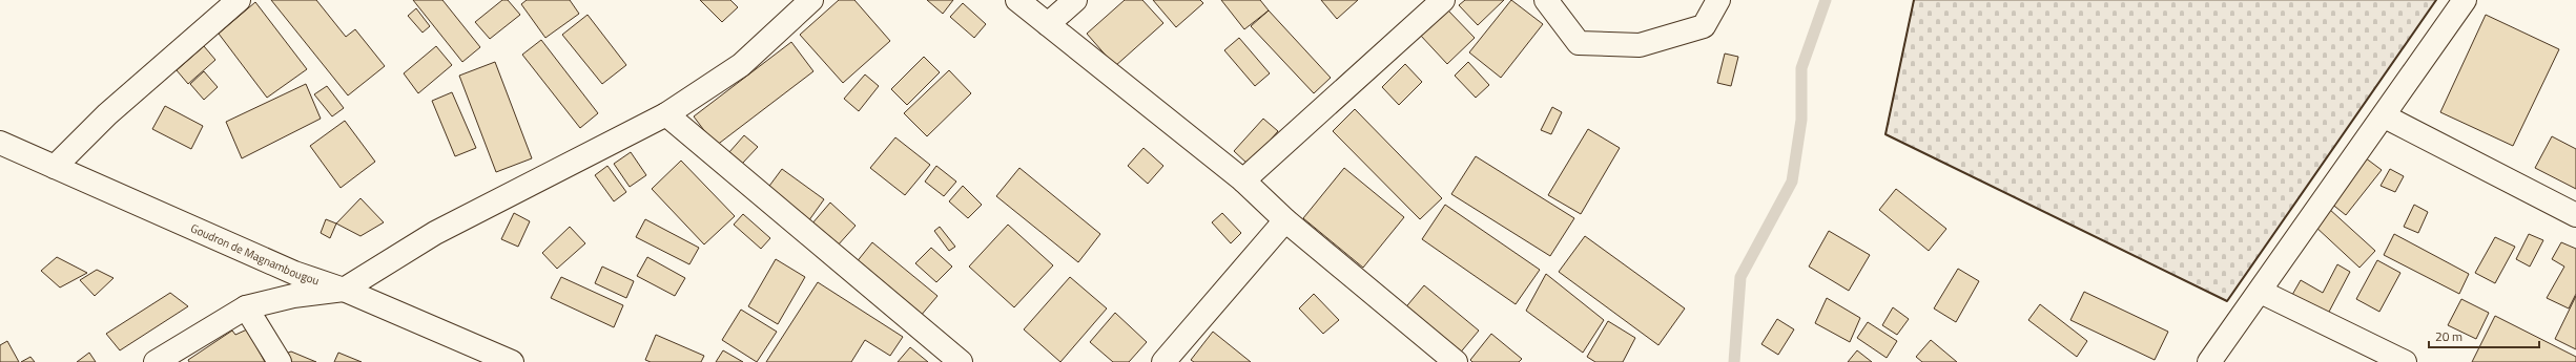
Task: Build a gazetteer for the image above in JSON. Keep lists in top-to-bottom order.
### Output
{
  "streets": {
    "street": ["Goudron de Magnambougou"]
  },
  "scale_bar": "20 m"
}
